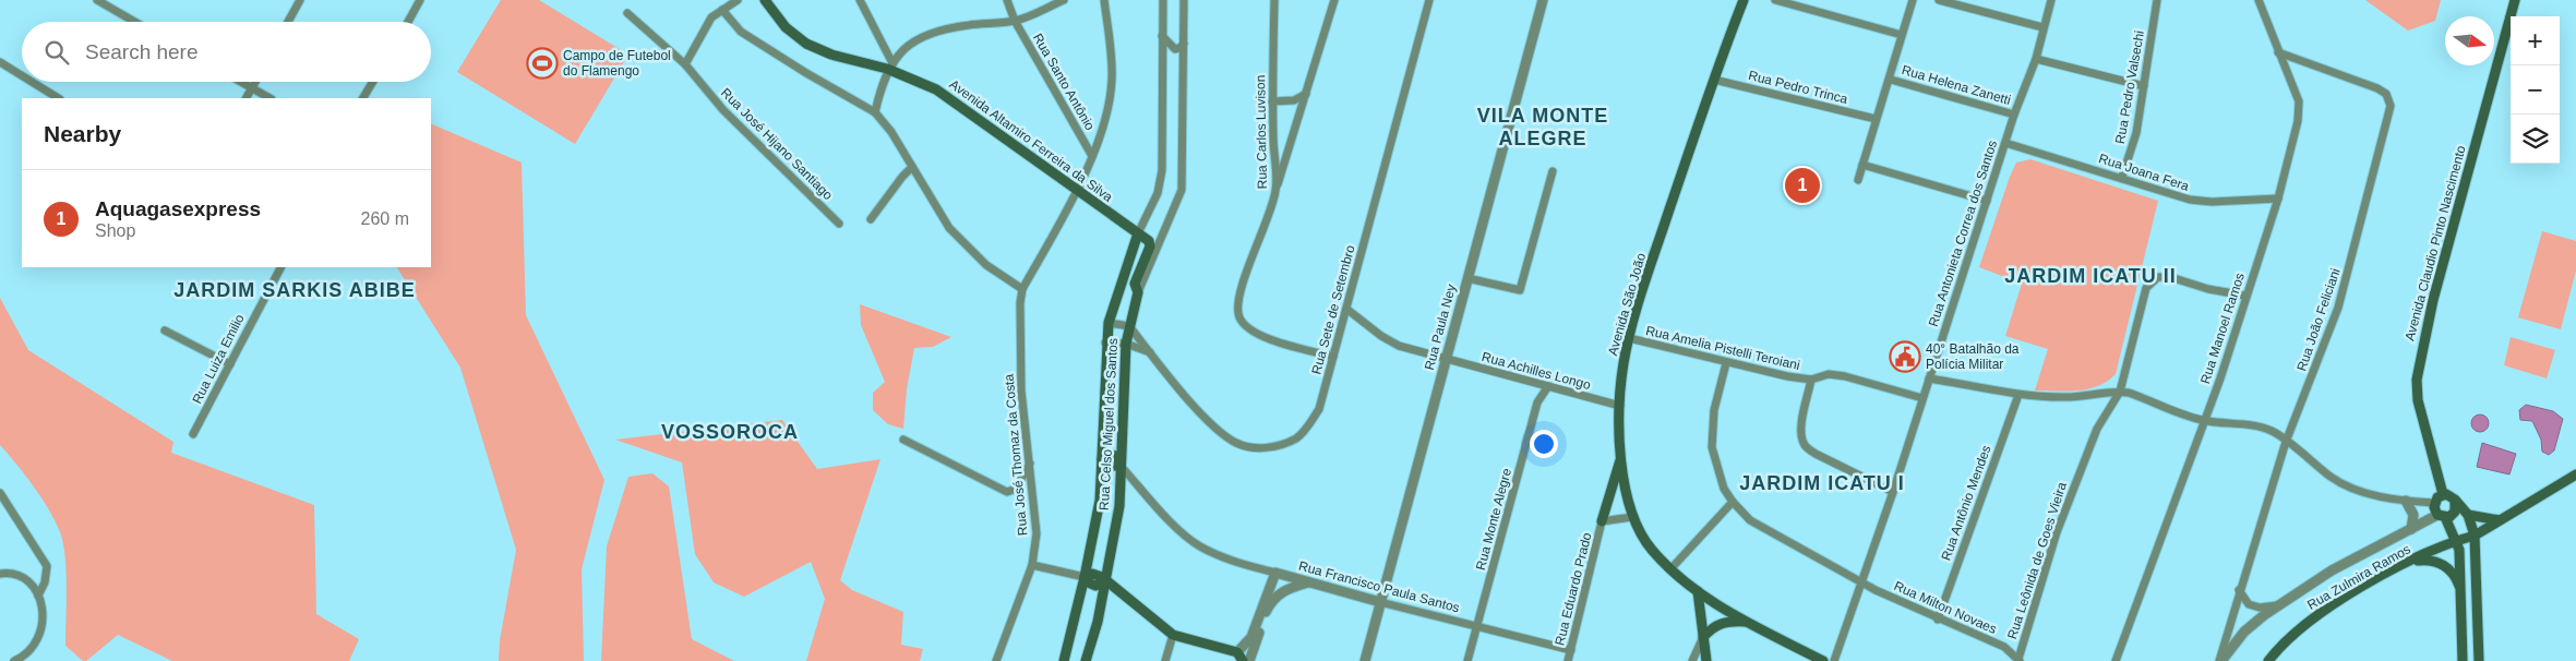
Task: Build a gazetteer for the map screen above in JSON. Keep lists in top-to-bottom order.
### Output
{
  "streets": {
    "main road": [
      "Avenida Altamiro Ferreira da Silva",
      "Avenida Claudio Pinto Nascimento",
      "Avenida São João",
      "Rua Celso Miguel dos Santos",
      "Rua Zulmira Ramos"
    ],
    "street": [
      "Rua Santo Antônio",
      "Rua Helena Zanetti",
      "Rua Pedro Trinca",
      "Rua Pedro Valsechi",
      "Rua Carlos Luvison",
      "Rua José Hijano Santiago",
      "Rua Joana Fera",
      "Rua Antonieta Correa dos Santos",
      "Rua Sete de Setembro",
      "Rua João Feliciani",
      "Rua Paula Ney",
      "Rua Manoel Ramos",
      "Rua Amelia Pistelli Teroiani",
      "Rua Luiza Emilio",
      "Rua Achilles Longo",
      "Rua José Thomaz da Costa",
      "Rua Antônio Mendes",
      "Rua Monte Alegre",
      "Rua Leônida de Goes Vieira",
      "Rua Francisco Paula Santos",
      "Rua Eduardo Prado",
      "Rua Milton Novaes"
    ]
  },
  "crossings": [
    ["Rua Helena Zanetti", "Rua Antonieta Correa dos Santos"],
    ["Rua Pedro Trinca", "Avenida São João"],
    ["Rua Pedro Valsechi", "Rua Joana Fera"],
    ["Rua Carlos Luvison", "Rua Sete de Setembro"],
    ["Avenida Altamiro Ferreira da Silva", "Rua Celso Miguel dos Santos"],
    ["Rua Joana Fera", "Rua Antonieta Correa dos Santos"],
    ["Rua Joana Fera", "Rua Manoel Ramos"],
    ["Rua Antonieta Correa dos Santos", "Rua Amelia Pistelli Teroiani"],
    ["Rua Antonieta Correa dos Santos", "Rua Milton Novaes"],
    ["Avenida Claudio Pinto Nascimento", "Rua Zulmira Ramos"],
    ["Avenida São João", "Rua Amelia Pistelli Teroiani"],
    ["Avenida São João", "Rua Achilles Longo"],
    ["Avenida São João", "Rua Eduardo Prado"],
    ["Rua Sete de Setembro", "Rua Achilles Longo"],
    ["Rua Sete de Setembro", "Rua Celso Miguel dos Santos"],
    ["Rua João Feliciani", "Rua Manoel Ramos"],
    ["Rua João Feliciani", "Rua Zulmira Ramos"],
    ["Rua Paula Ney", "Rua Achilles Longo"],
    ["Rua Paula Ney", "Rua Francisco Paula Santos"],
    ["Rua Manoel Ramos", "Rua Leônida de Goes Vieira"],
    ["Rua Amelia Pistelli Teroiani", "Rua Milton Novaes"],
    ["Rua Achilles Longo", "Rua Monte Alegre"],
    ["Rua Antônio Mendes", "Rua Milton Novaes"],
    ["Rua Monte Alegre", "Rua Francisco Paula Santos"],
    ["Rua Leônida de Goes Vieira", "Rua Milton Novaes"],
    ["Rua Francisco Paula Santos", "Rua Eduardo Prado"]
  ],
  "districts": [
    "VILA MONTE ALEGRE",
    "JARDIM ICATU II",
    "JARDIM SARKIS ABIBE",
    "VOSSOROCA",
    "JARDIM ICATU I"
  ],
  "places": {
    "sports": ["Campo de Futebol do Flamengo"],
    "public building": ["40° Batalhão da Polícia Militar"]
  },
  "north": "right",
  "page": {
    "map_buttons": ["+", "−"],
    "search": "Search here",
    "heading": "Nearby",
    "pins": "1",
    "list": [
      {
        "mark": "1",
        "name": "Aquagasexpress",
        "note": "Shop",
        "value": "260 m"
      }
    ]
  }
}
